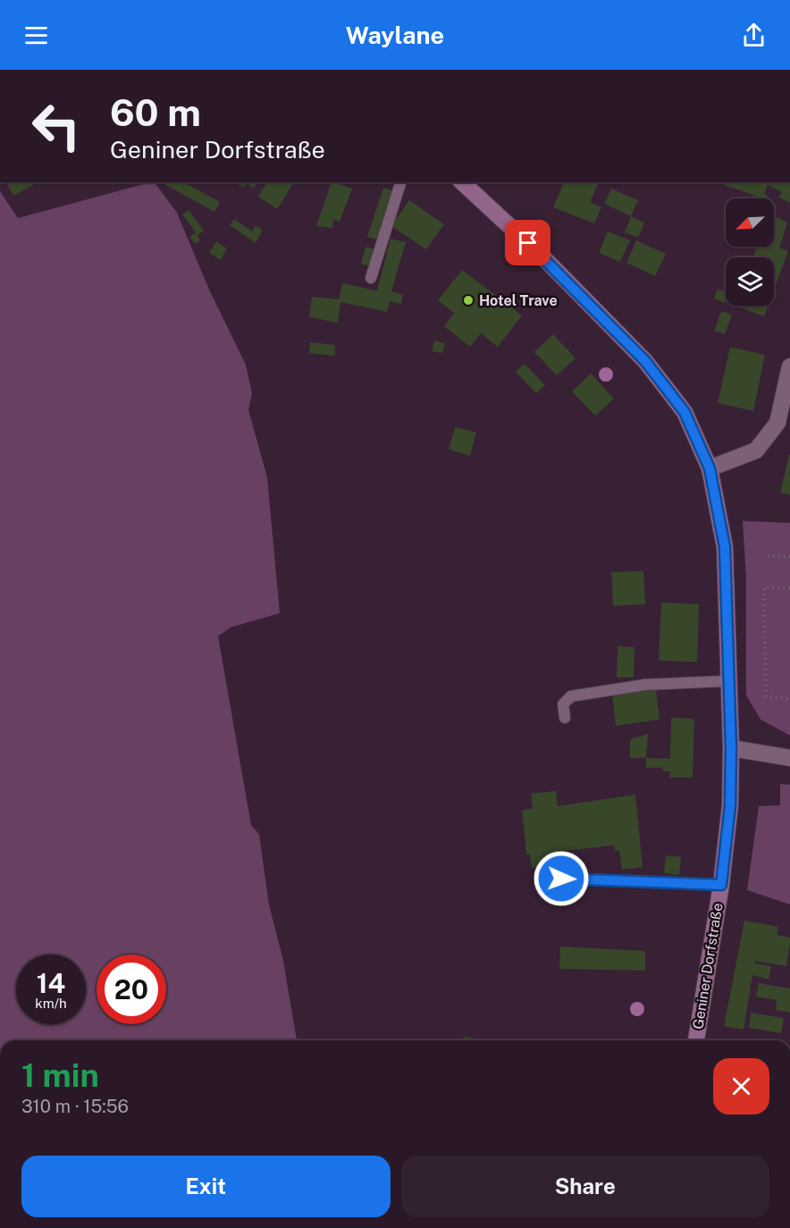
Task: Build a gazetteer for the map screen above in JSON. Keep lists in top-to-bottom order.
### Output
{
  "streets": {
    "main road": ["Geniner Dorfstraße"]
  },
  "places": ["Hotel Trave"],
  "north": "bottom left",
  "page": {
    "header": "Waylane",
    "turn": ["60 m", "Geniner Dorfstraße"],
    "speed": "14 km/h",
    "limit": "20",
    "heading": ["1 min", "310 m · 15:56"],
    "buttons": ["Exit", "Share"]
  }
}
